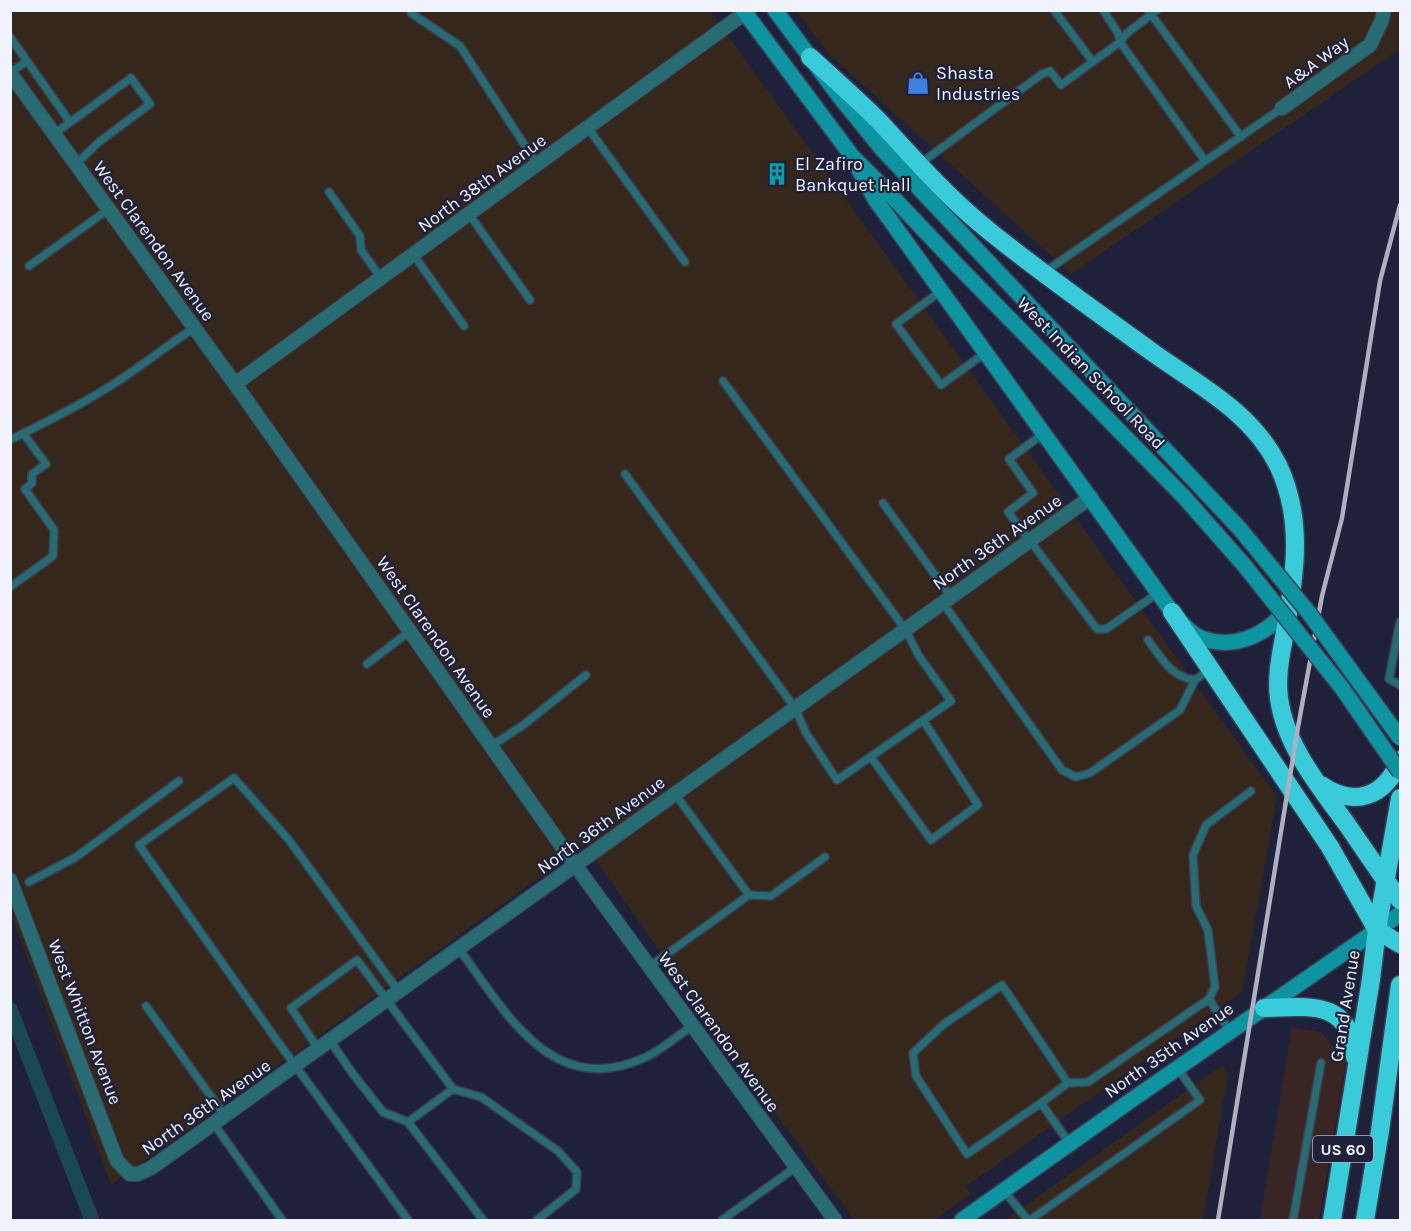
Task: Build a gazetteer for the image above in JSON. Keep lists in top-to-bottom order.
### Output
{
  "streets": {
    "highway": ["Grand Avenue", "US 60"],
    "main road": ["West Indian School Road", "North 35th Avenue"],
    "street": [
      "A&A Way",
      "North 38th Avenue",
      "West Clarendon Avenue",
      "North 36th Avenue",
      "West Whitton Avenue"
    ]
  },
  "crossings": [
    ["North 38th Avenue", "West Clarendon Avenue"],
    ["North 38th Avenue", "West Indian School Road"],
    ["West Clarendon Avenue", "North 36th Avenue"],
    ["North 36th Avenue", "West Whitton Avenue"],
    ["Grand Avenue", "North 35th Avenue"]
  ],
  "places": {
    "shop": ["Shasta Industries"],
    "building": ["El Zafiro Bankquet Hall"]
  }
}
